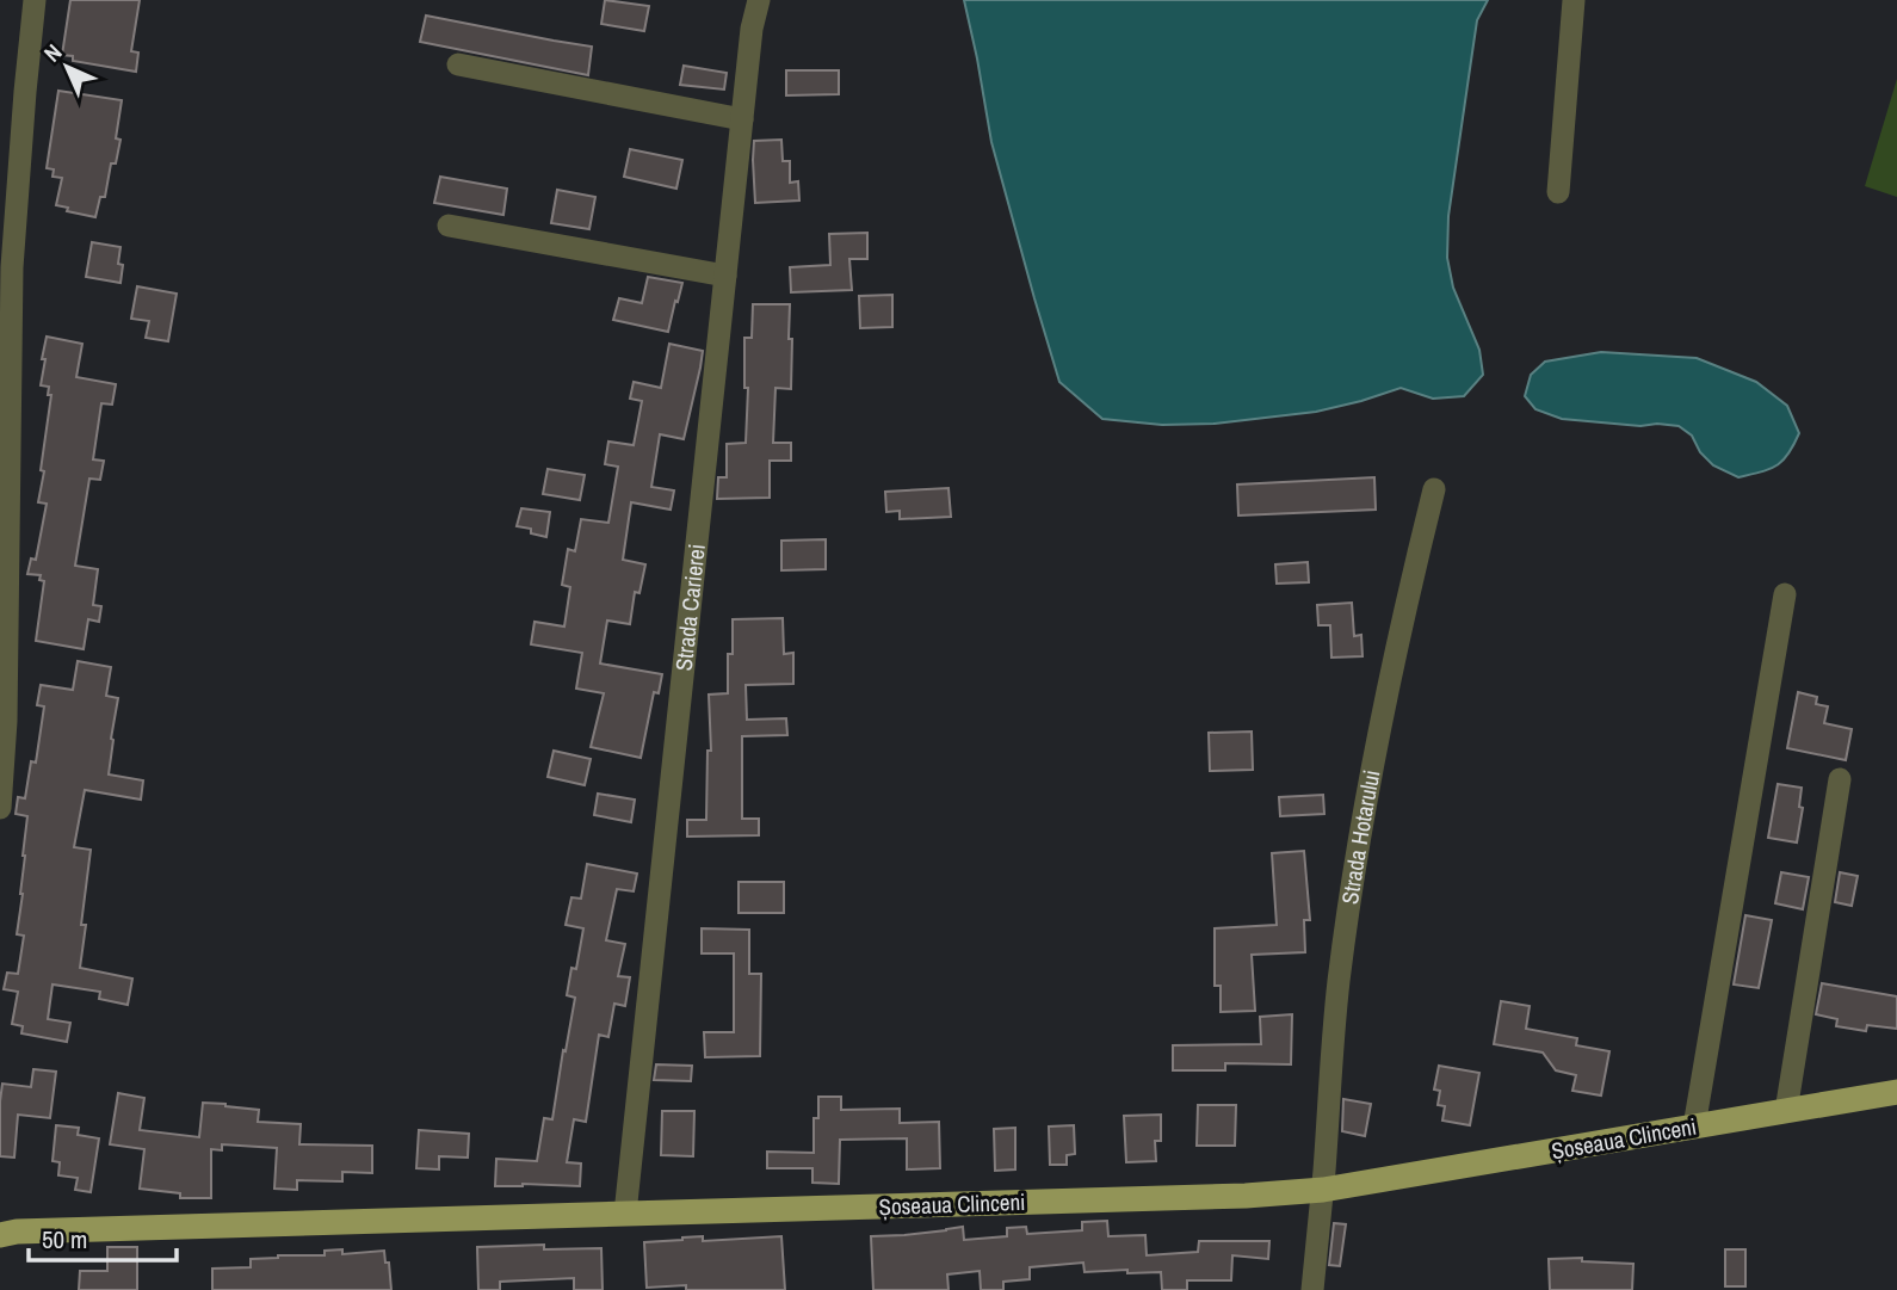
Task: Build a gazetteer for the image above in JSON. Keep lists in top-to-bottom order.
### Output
{
  "streets": {
    "main road": ["Șoseaua Clinceni"],
    "street": ["Strada Carierei", "Strada Hotarului"]
  },
  "crossings": [
    ["Strada Carierei", "Șoseaua Clinceni"],
    ["Strada Hotarului", "Șoseaua Clinceni"]
  ],
  "scale_bar": "50 m",
  "north": "top left"
}
